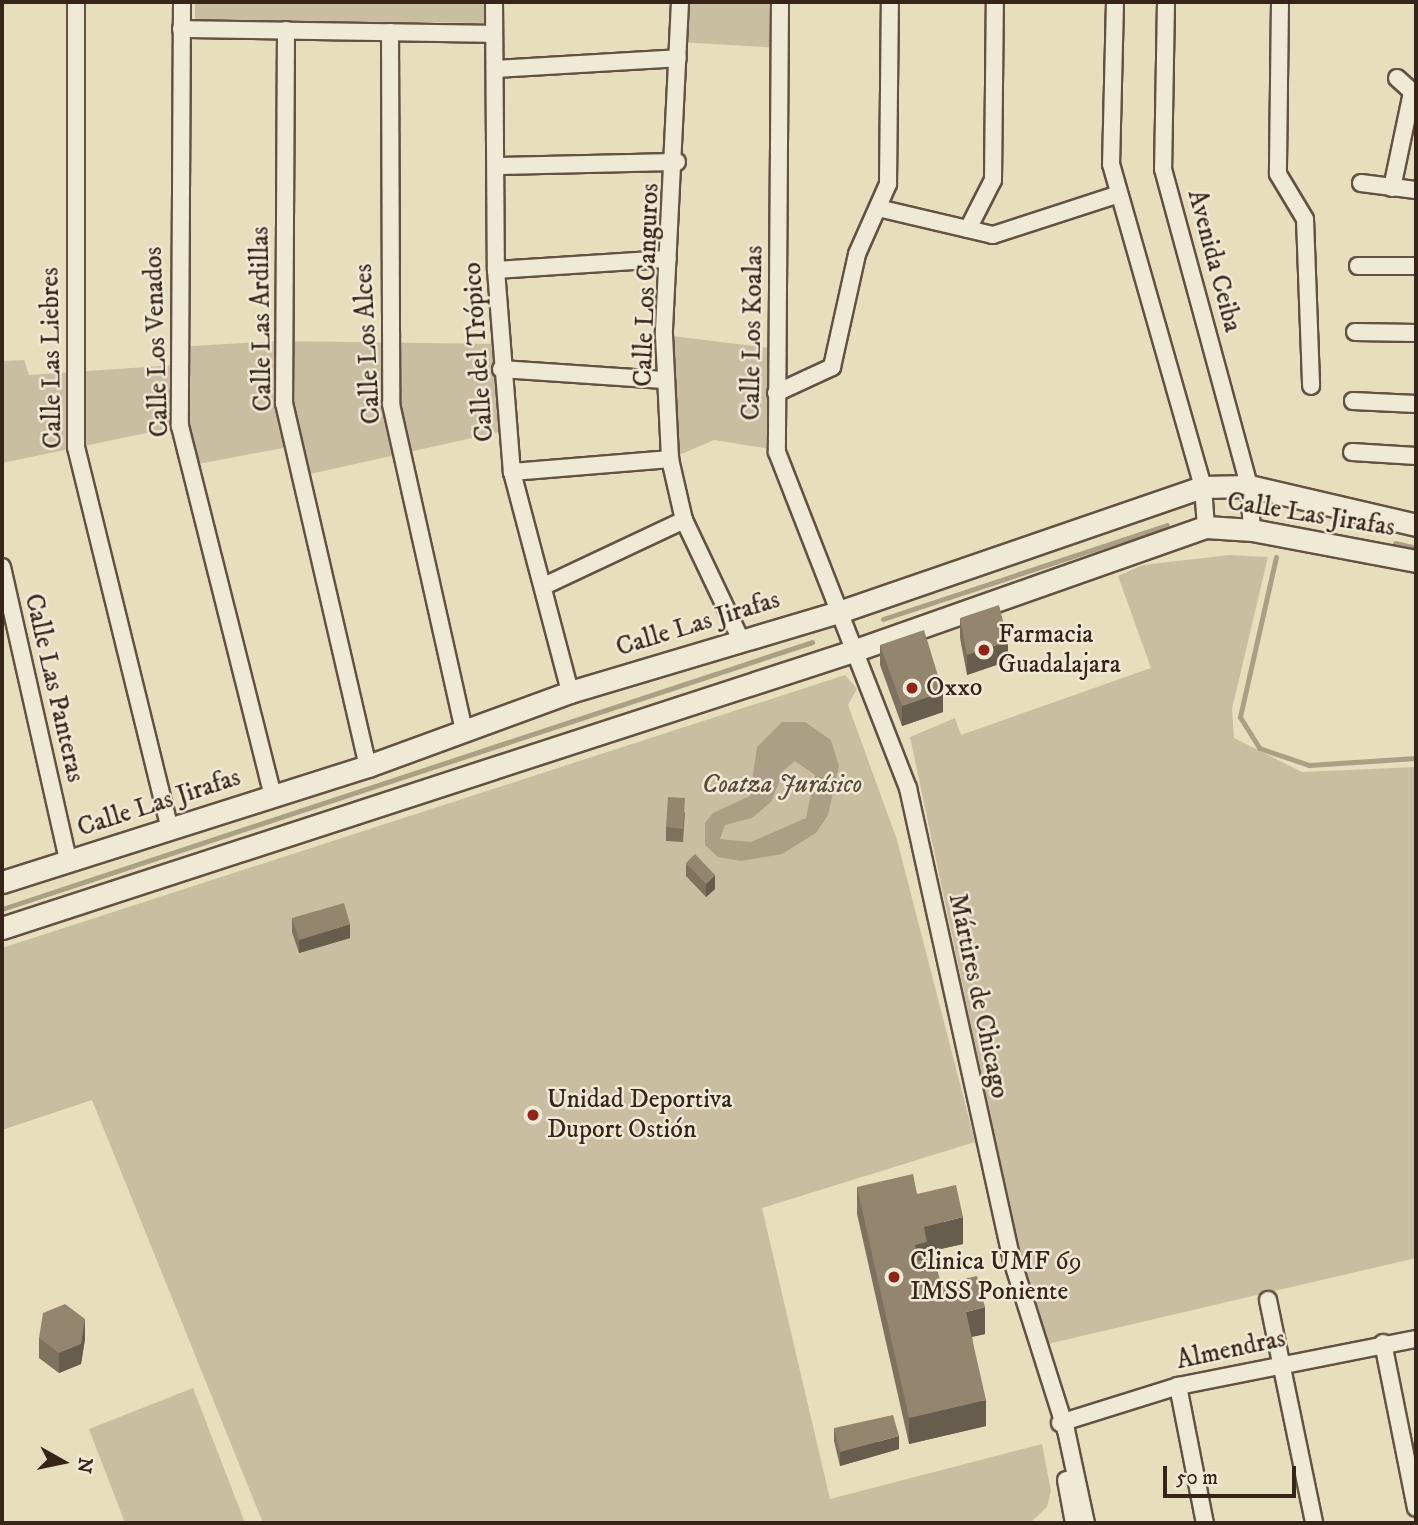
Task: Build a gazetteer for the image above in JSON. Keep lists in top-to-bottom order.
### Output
{
  "streets": {
    "main road": ["Calle Las Jirafas"],
    "street": [
      "Avenida Ceiba",
      "Calle Los Canguros",
      "Calle Las Ardillas",
      "Calle Los Koalas",
      "Calle Los Venados",
      "Calle Los Alces",
      "Calle del Trópico",
      "Calle Las Liebres",
      "Calle Las Panteras",
      "Mártires de Chicago",
      "Almendras"
    ]
  },
  "crossings": [
    ["Avenida Ceiba", "Calle Las Jirafas"],
    ["Calle Los Canguros", "Calle Las Jirafas"],
    ["Calle Las Ardillas", "Calle Las Jirafas"],
    ["Calle Los Koalas", "Calle Las Jirafas"],
    ["Calle Los Koalas", "Mártires de Chicago"],
    ["Calle Los Venados", "Calle Las Jirafas"],
    ["Calle Los Alces", "Calle Las Jirafas"],
    ["Calle del Trópico", "Calle Las Jirafas"],
    ["Calle Las Liebres", "Calle Las Jirafas"],
    ["Calle Las Jirafas", "Calle Las Panteras"],
    ["Calle Las Jirafas", "Mártires de Chicago"],
    ["Mártires de Chicago", "Almendras"]
  ],
  "parks": ["Coatza Jurásico"],
  "places": [
    "Farmacia Guadalajara",
    "Oxxo",
    "Unidad Deportiva Duport Ostión",
    "Clinica UMF 69 IMSS Poniente"
  ],
  "scale_bar": "50 m",
  "north": "right"
}
